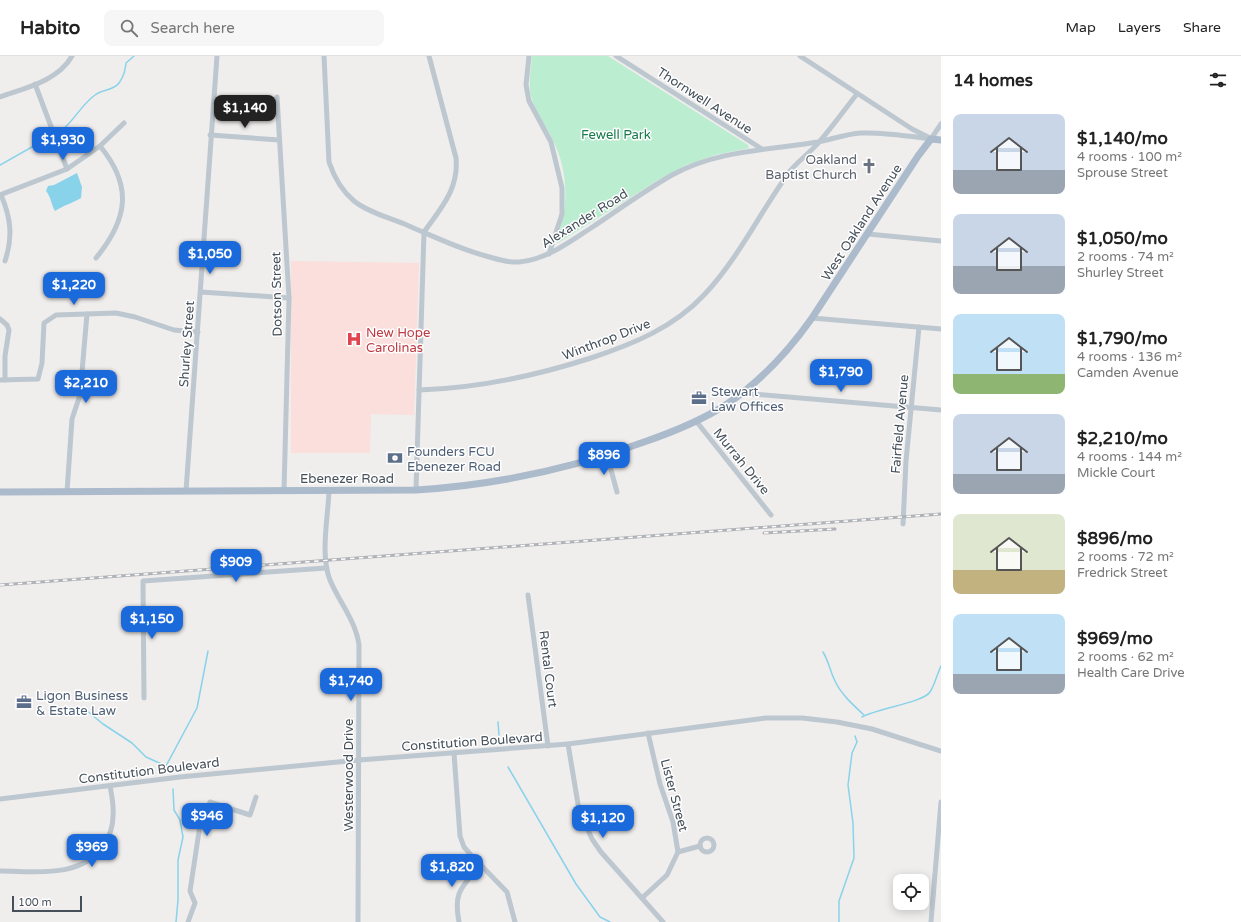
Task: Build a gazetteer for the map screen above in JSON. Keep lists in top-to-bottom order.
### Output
{
  "streets": {
    "main road": ["West Oakland Avenue", "Ebenezer Road"],
    "street": [
      "Thornwell Avenue",
      "Alexander Road",
      "Dotson Street",
      "Winthrop Drive",
      "Shurley Street",
      "Fairfield Avenue",
      "Murrah Drive",
      "Rental Court",
      "Constitution Boulevard",
      "Westerwood Drive",
      "Lister Street"
    ]
  },
  "crossings": [
    ["Thornwell Avenue", "Alexander Road"],
    ["Alexander Road", "West Oakland Avenue"],
    ["Alexander Road", "Winthrop Drive"],
    ["West Oakland Avenue", "Ebenezer Road"],
    ["Dotson Street", "Ebenezer Road"],
    ["Shurley Street", "Ebenezer Road"],
    ["Murrah Drive", "Ebenezer Road"],
    ["Ebenezer Road", "Westerwood Drive"],
    ["Rental Court", "Constitution Boulevard"],
    ["Constitution Boulevard", "Westerwood Drive"],
    ["Constitution Boulevard", "Lister Street"]
  ],
  "parks": ["Fewell Park"],
  "places": {
    "church": ["Oakland Baptist Church"],
    "hospital": ["New Hope Carolinas"],
    "office": ["Stewart Law Offices", "Ligon Business & Estate Law"],
    "bank": ["Founders FCU Ebenezer Road"]
  },
  "scale_bar": "100 m",
  "page": {
    "header": "Habito",
    "search": "Search here",
    "nav": ["Map", "Layers", "Share"],
    "heading": "14 homes",
    "price": [
      "$1,140",
      "$1,930",
      "$1,050",
      "$1,220",
      "$1,790",
      "$2,210",
      "$896",
      "$909",
      "$1,150",
      "$1,740",
      "$946",
      "$1,120",
      "$969",
      "$1,820"
    ],
    "list": [
      {
        "name": "$1,140/mo",
        "note": "4 rooms · 100 m² · Sprouse Street"
      },
      {
        "name": "$1,050/mo",
        "note": "2 rooms · 74 m² · Shurley Street"
      },
      {
        "name": "$1,790/mo",
        "note": "4 rooms · 136 m² · Camden Avenue"
      },
      {
        "name": "$2,210/mo",
        "note": "4 rooms · 144 m² · Mickle Court"
      },
      {
        "name": "$896/mo",
        "note": "2 rooms · 72 m² · Fredrick Street"
      },
      {
        "name": "$969/mo",
        "note": "2 rooms · 62 m² · Health Care Drive"
      }
    ],
    "scale": "100 m"
  }
}
